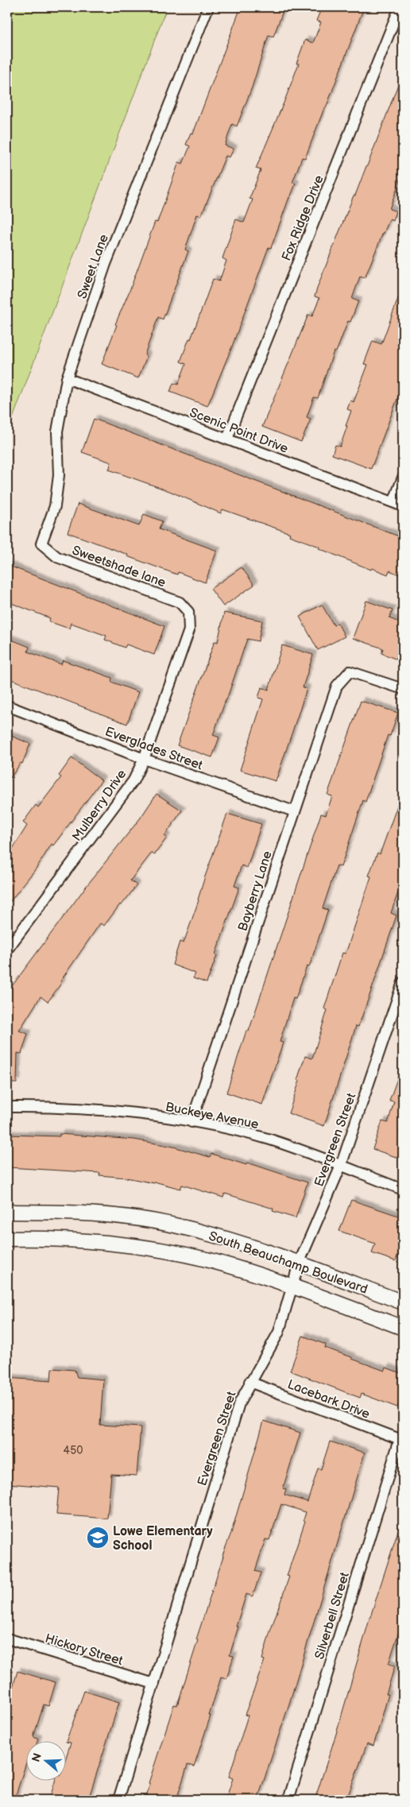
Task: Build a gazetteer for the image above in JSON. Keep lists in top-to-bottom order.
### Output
{
  "streets": {
    "street": [
      "Fox Ridge Drive",
      "Sweet Lane",
      "Scenic Point Drive",
      "Sweetshade lane",
      "Everglades Street",
      "Mulberry Drive",
      "Bayberry Lane",
      "Buckeye Avenue",
      "Evergreen Street",
      "South Beauchamp Boulevard",
      "Lacebark Drive",
      "Silverbell Street",
      "Hickory Street"
    ]
  },
  "crossings": [
    ["Fox Ridge Drive", "Scenic Point Drive"],
    ["Sweet Lane", "Scenic Point Drive"],
    ["Sweet Lane", "Sweetshade lane"],
    ["Sweetshade lane", "Mulberry Drive"],
    ["Everglades Street", "Mulberry Drive"],
    ["Everglades Street", "Bayberry Lane"],
    ["Bayberry Lane", "Buckeye Avenue"],
    ["Buckeye Avenue", "Evergreen Street"],
    ["Evergreen Street", "South Beauchamp Boulevard"],
    ["Evergreen Street", "Lacebark Drive"],
    ["Evergreen Street", "Hickory Street"],
    ["Lacebark Drive", "Silverbell Street"]
  ],
  "places": {
    "school or university": ["Lowe Elementary School"]
  },
  "house_numbers": ["450"],
  "north": "left"
}
